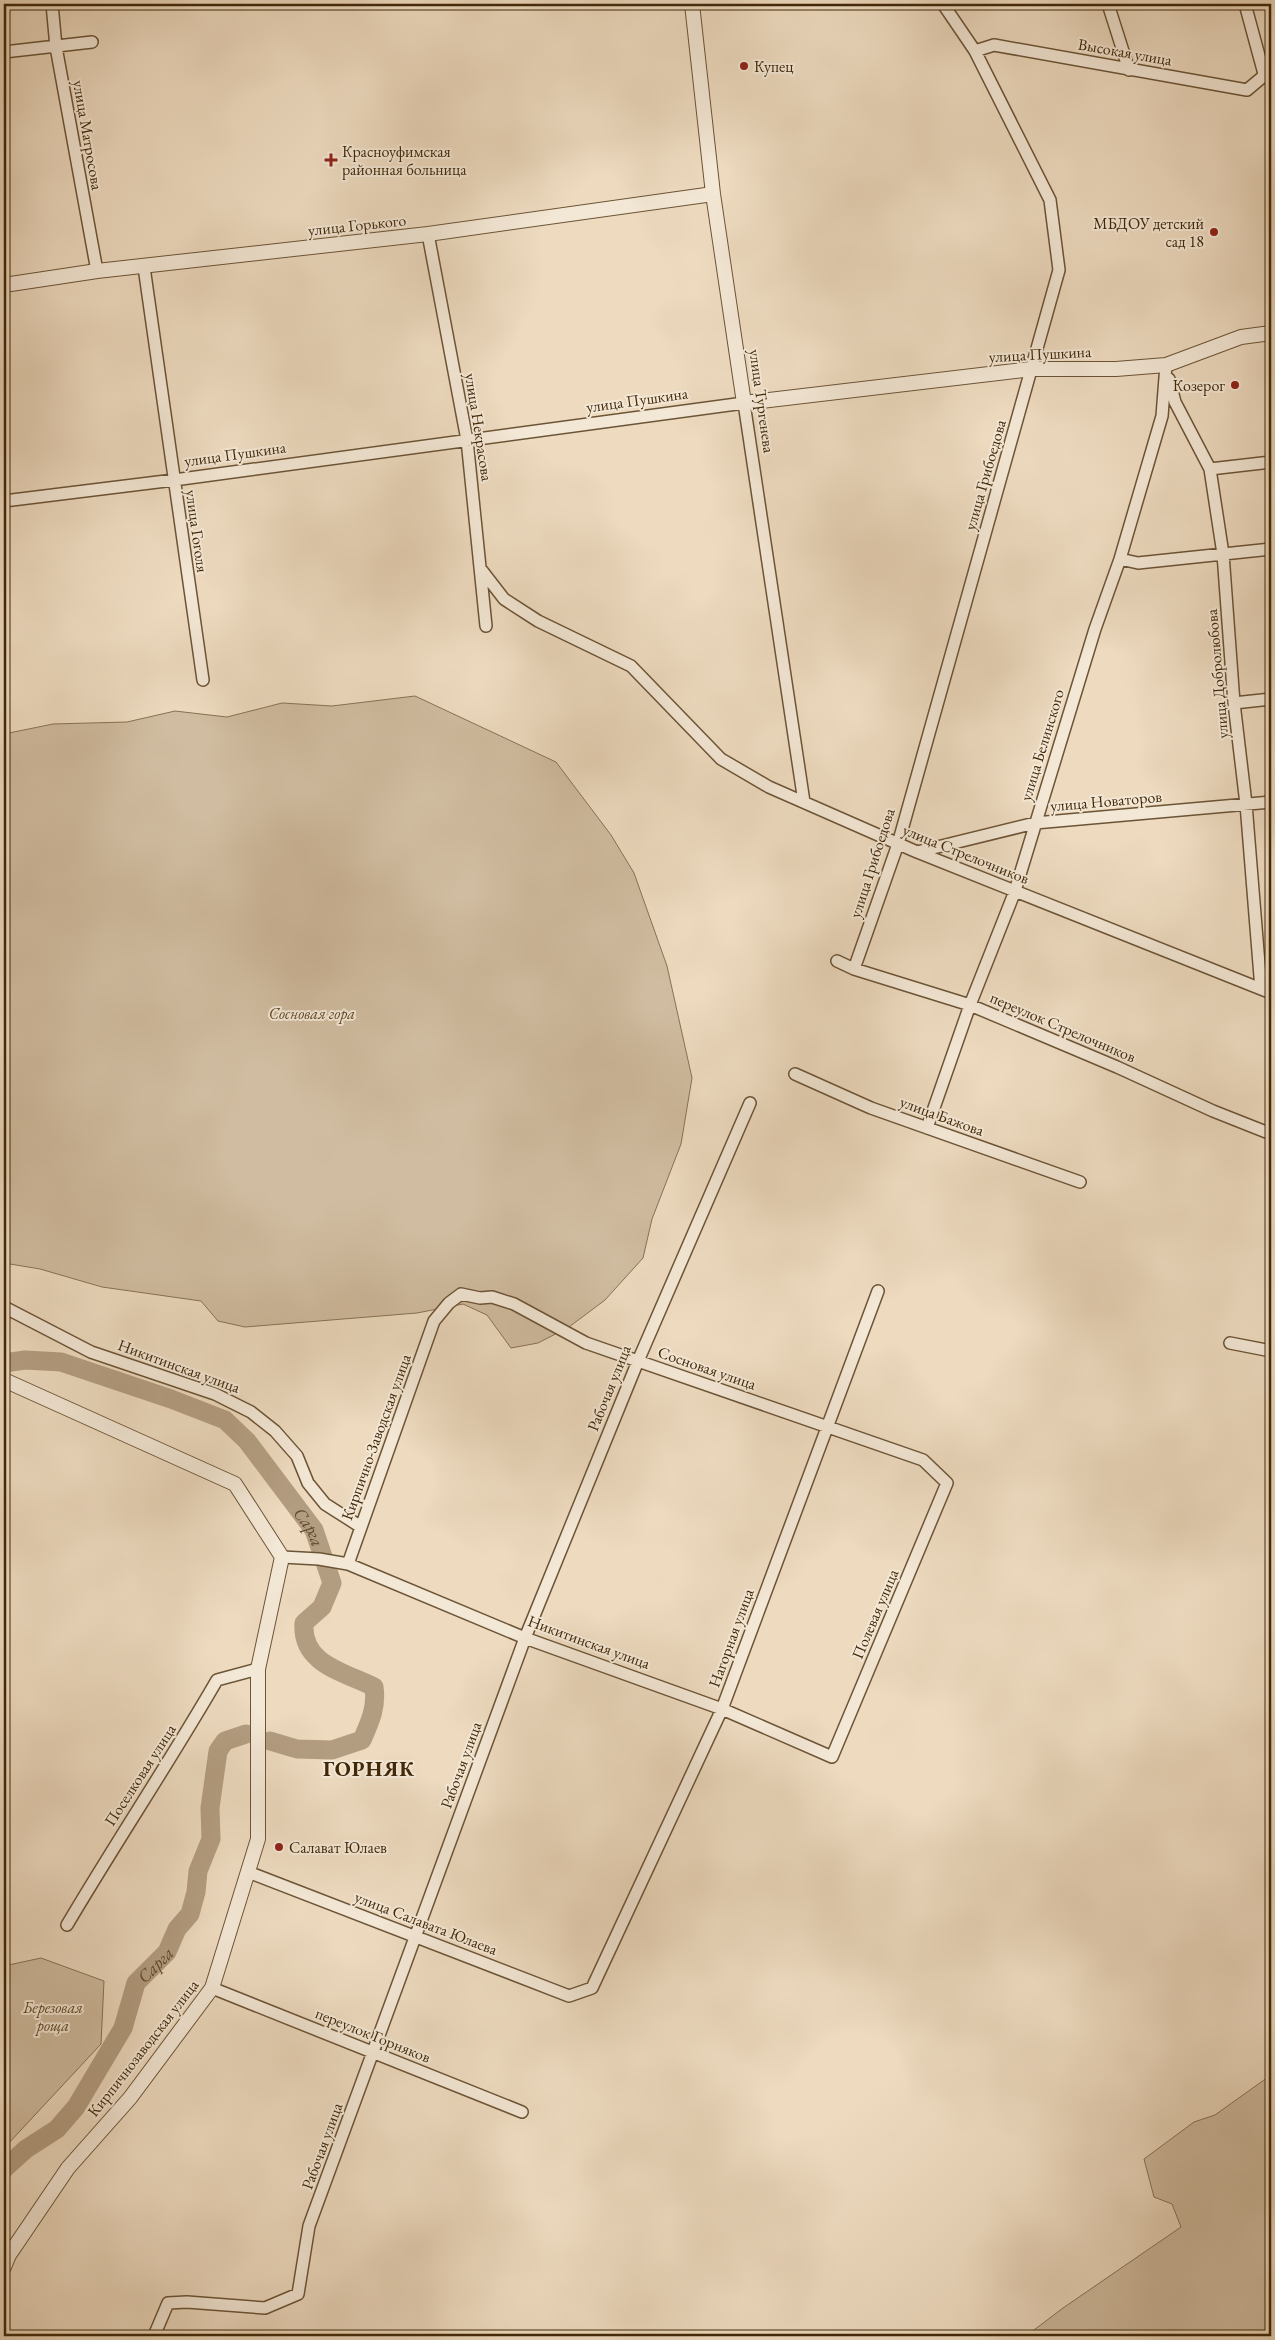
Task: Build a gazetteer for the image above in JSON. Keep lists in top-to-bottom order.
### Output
{
  "streets": {
    "street": [
      "Высокая улица",
      "улица Матросова",
      "улица Горького",
      "улица Пушкина",
      "улица Тургенева",
      "улица Некрасова",
      "улица Грибоедова",
      "улица Гоголя",
      "улица Добролюбова",
      "улица Белинского",
      "улица Новаторов",
      "улица Стрелочников",
      "переулок Стрелочников",
      "улица Бажова",
      "Никитинская улица",
      "Сосновая улица",
      "Рабочая улица",
      "Кирпично-Заводская улица",
      "Полевая улица",
      "Нагорная улица",
      "Поселковая улица",
      "улица Салавата Юлаева",
      "переулок Горняков",
      "Кирпичнозаводская улица"
    ]
  },
  "crossings": [
    ["Высокая улица", "улица Грибоедова"],
    ["улица Матросова", "улица Горького"],
    ["улица Горького", "улица Тургенева"],
    ["улица Горького", "улица Некрасова"],
    ["улица Горького", "улица Гоголя"],
    ["улица Пушкина", "улица Тургенева"],
    ["улица Пушкина", "улица Некрасова"],
    ["улица Пушкина", "улица Грибоедова"],
    ["улица Пушкина", "улица Гоголя"],
    ["улица Пушкина", "улица Добролюбова"],
    ["улица Пушкина", "улица Белинского"],
    ["улица Тургенева", "улица Стрелочников"],
    ["улица Некрасова", "улица Стрелочников"],
    ["улица Грибоедова", "улица Стрелочников"],
    ["улица Грибоедова", "переулок Стрелочников"],
    ["улица Добролюбова", "улица Белинского"],
    ["улица Добролюбова", "улица Новаторов"],
    ["улица Добролюбова", "улица Стрелочников"],
    ["улица Белинского", "улица Новаторов"],
    ["улица Белинского", "улица Стрелочников"],
    ["улица Белинского", "переулок Стрелочников"],
    ["улица Белинского", "улица Бажова"],
    ["улица Новаторов", "улица Стрелочников"],
    ["Никитинская улица", "Рабочая улица"],
    ["Никитинская улица", "Кирпично-Заводская улица"],
    ["Никитинская улица", "Полевая улица"],
    ["Никитинская улица", "Нагорная улица"],
    ["Никитинская улица", "Кирпичнозаводская улица"],
    ["Сосновая улица", "Рабочая улица"],
    ["Сосновая улица", "Кирпично-Заводская улица"],
    ["Сосновая улица", "Полевая улица"],
    ["Сосновая улица", "Нагорная улица"],
    ["Рабочая улица", "улица Салавата Юлаева"],
    ["Рабочая улица", "переулок Горняков"],
    ["Нагорная улица", "улица Салавата Юлаева"],
    ["Поселковая улица", "Кирпичнозаводская улица"],
    ["улица Салавата Юлаева", "Кирпичнозаводская улица"],
    ["переулок Горняков", "Кирпичнозаводская улица"]
  ],
  "districts": ["ГОРНЯК"],
  "water": ["Сарга"],
  "parks": ["Сосновая гора", "Березовая роща"],
  "places": {
    "other": [
      "Купец",
      "МБДОУ детский сад 18",
      "Козерог",
      "Салават Юлаев"
    ],
    "health": ["Красноуфимская районная больница"]
  }
}
